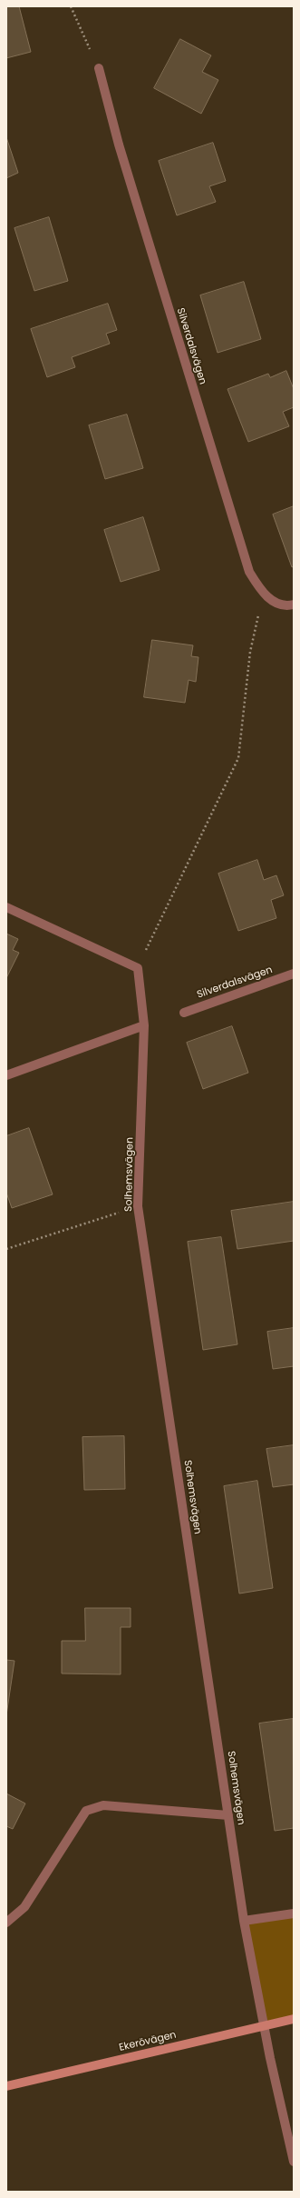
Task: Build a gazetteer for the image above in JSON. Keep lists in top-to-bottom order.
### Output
{
  "streets": {
    "main road": ["Ekerövägen"],
    "street": ["Silverdalsvägen", "Solhemsvägen"]
  },
  "crossings": [
    ["Solhemsvägen", "Ekerövägen"]
  ]
}
